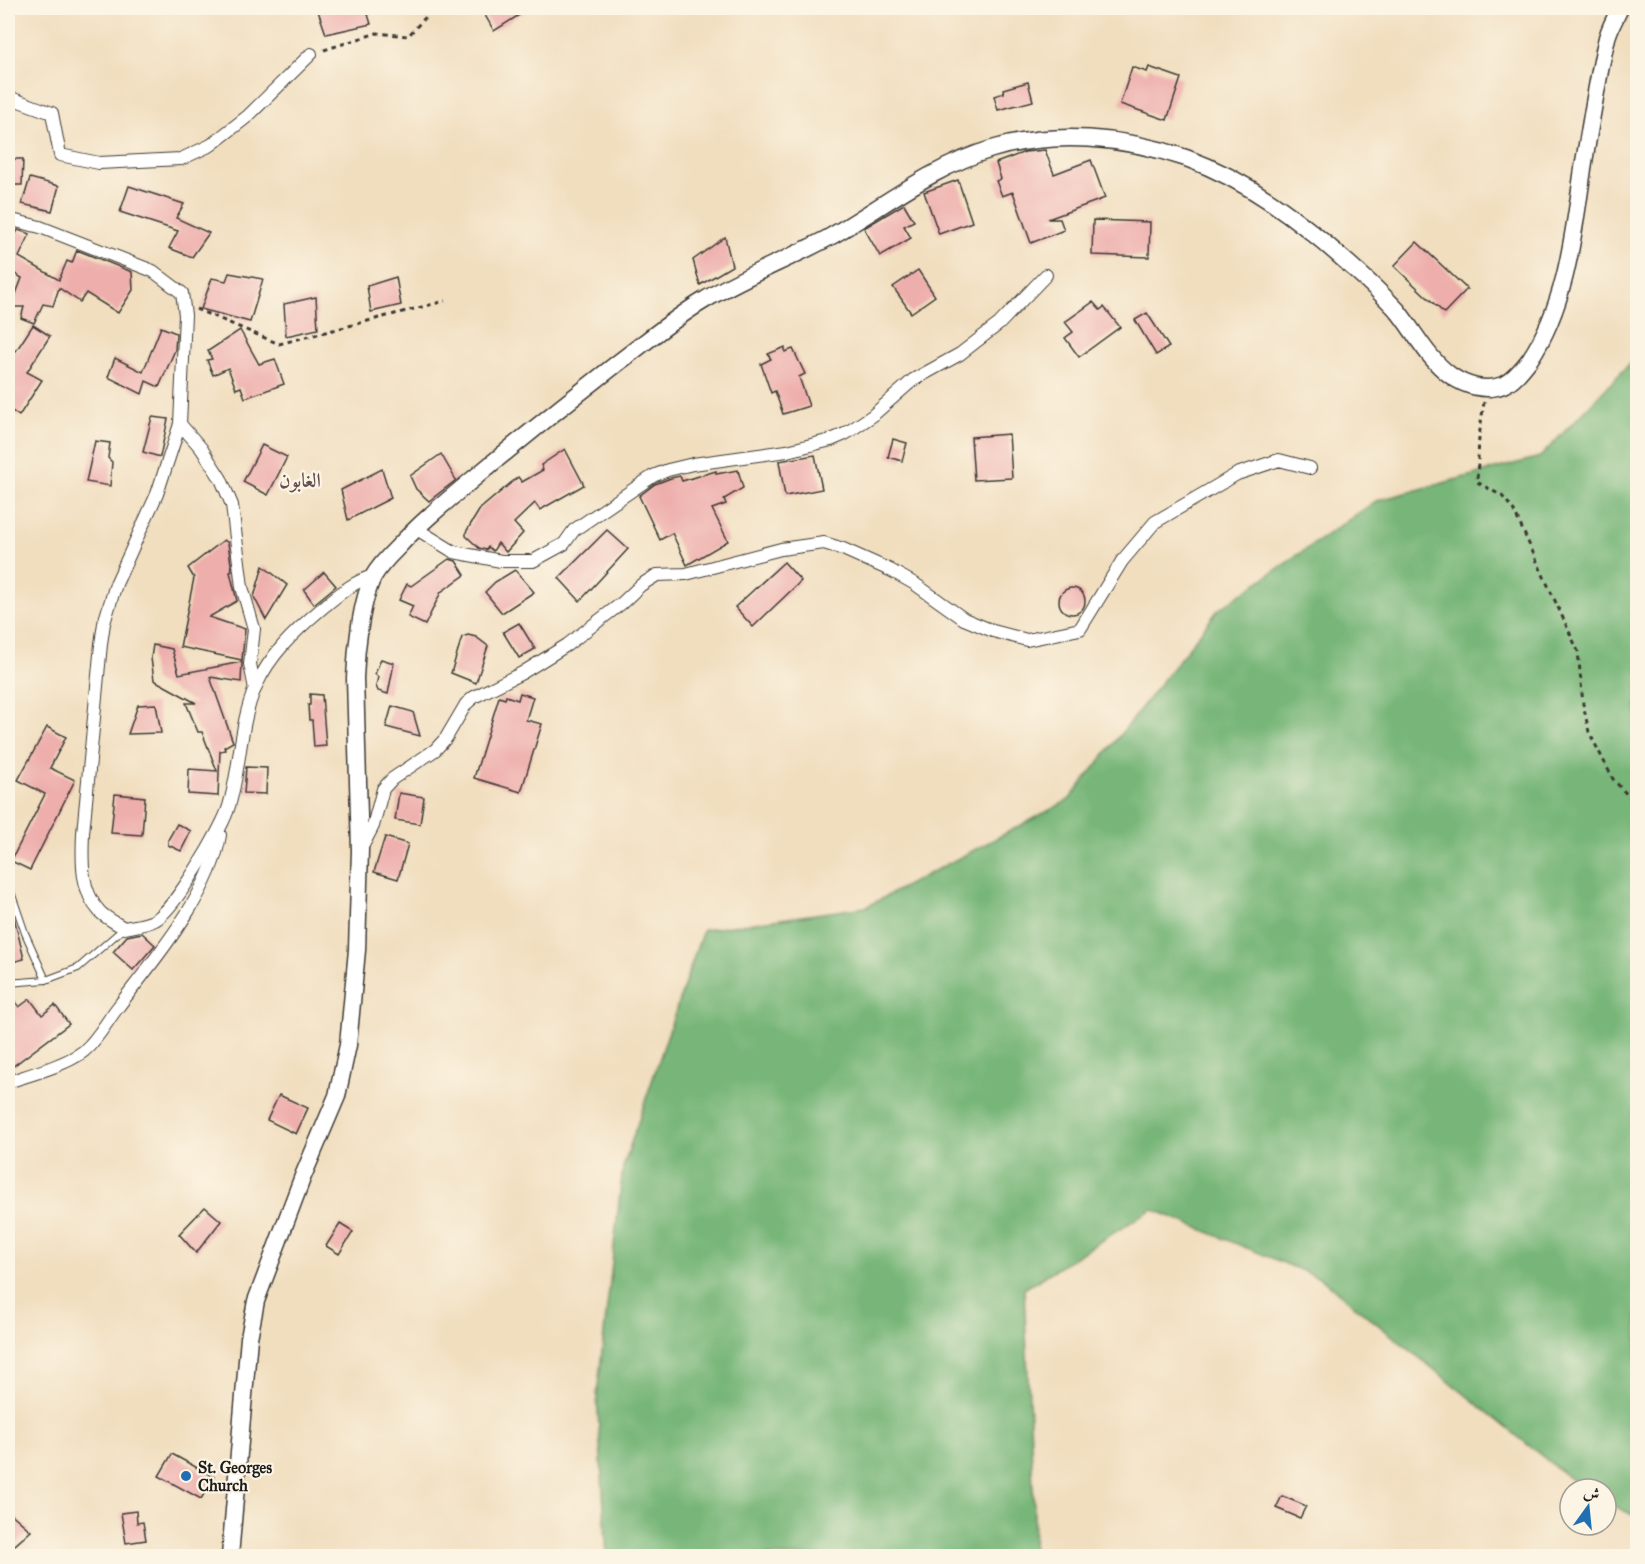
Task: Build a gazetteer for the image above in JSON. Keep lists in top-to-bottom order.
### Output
{
  "districts": ["الغابون"],
  "places": ["St. Georges Church"],
  "north": "top"
}
